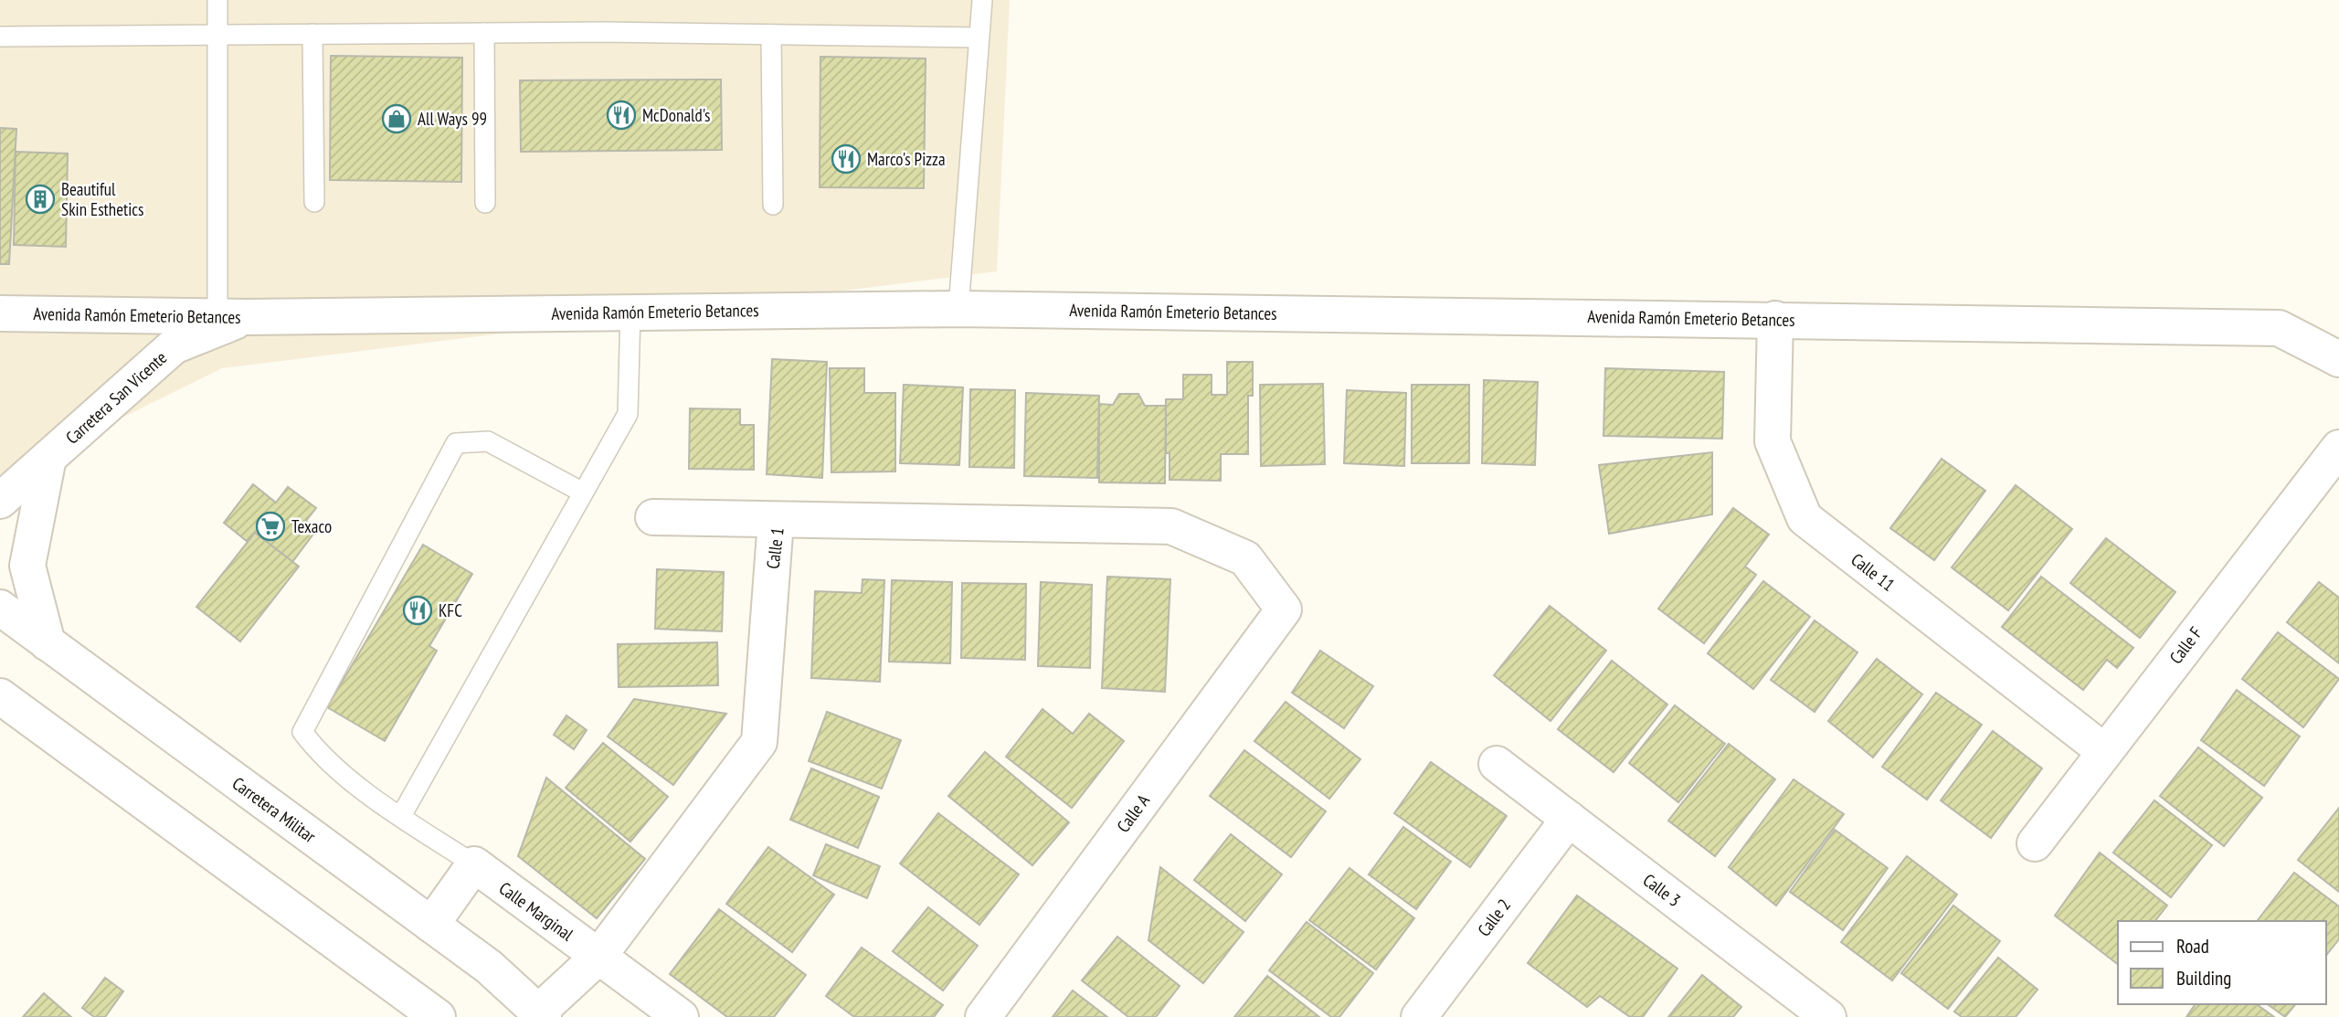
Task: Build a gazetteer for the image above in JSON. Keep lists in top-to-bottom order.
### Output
{
  "streets": {
    "street": [
      "Avenida Ramón Emeterio Betances",
      "Carretera San Vicente",
      "Calle 1",
      "Calle 11",
      "Calle F",
      "Carretera Militar",
      "Calle A",
      "Calle 3",
      "Calle Marginal",
      "Calle 2"
    ]
  },
  "crossings": [
    ["Avenida Ramón Emeterio Betances", "Carretera San Vicente"],
    ["Avenida Ramón Emeterio Betances", "Calle 11"],
    ["Calle 1", "Calle A"],
    ["Calle 1", "Calle Marginal"],
    ["Calle 11", "Calle F"],
    ["Calle 3", "Calle 2"]
  ],
  "places": {
    "restaurant": ["McDonald's", "Marco's Pizza", "KFC"],
    "shop": ["All Ways 99"],
    "building": ["Beautiful Skin Esthetics"],
    "supermarket": ["Texaco"]
  },
  "legend": ["Road", "Building"]
}
